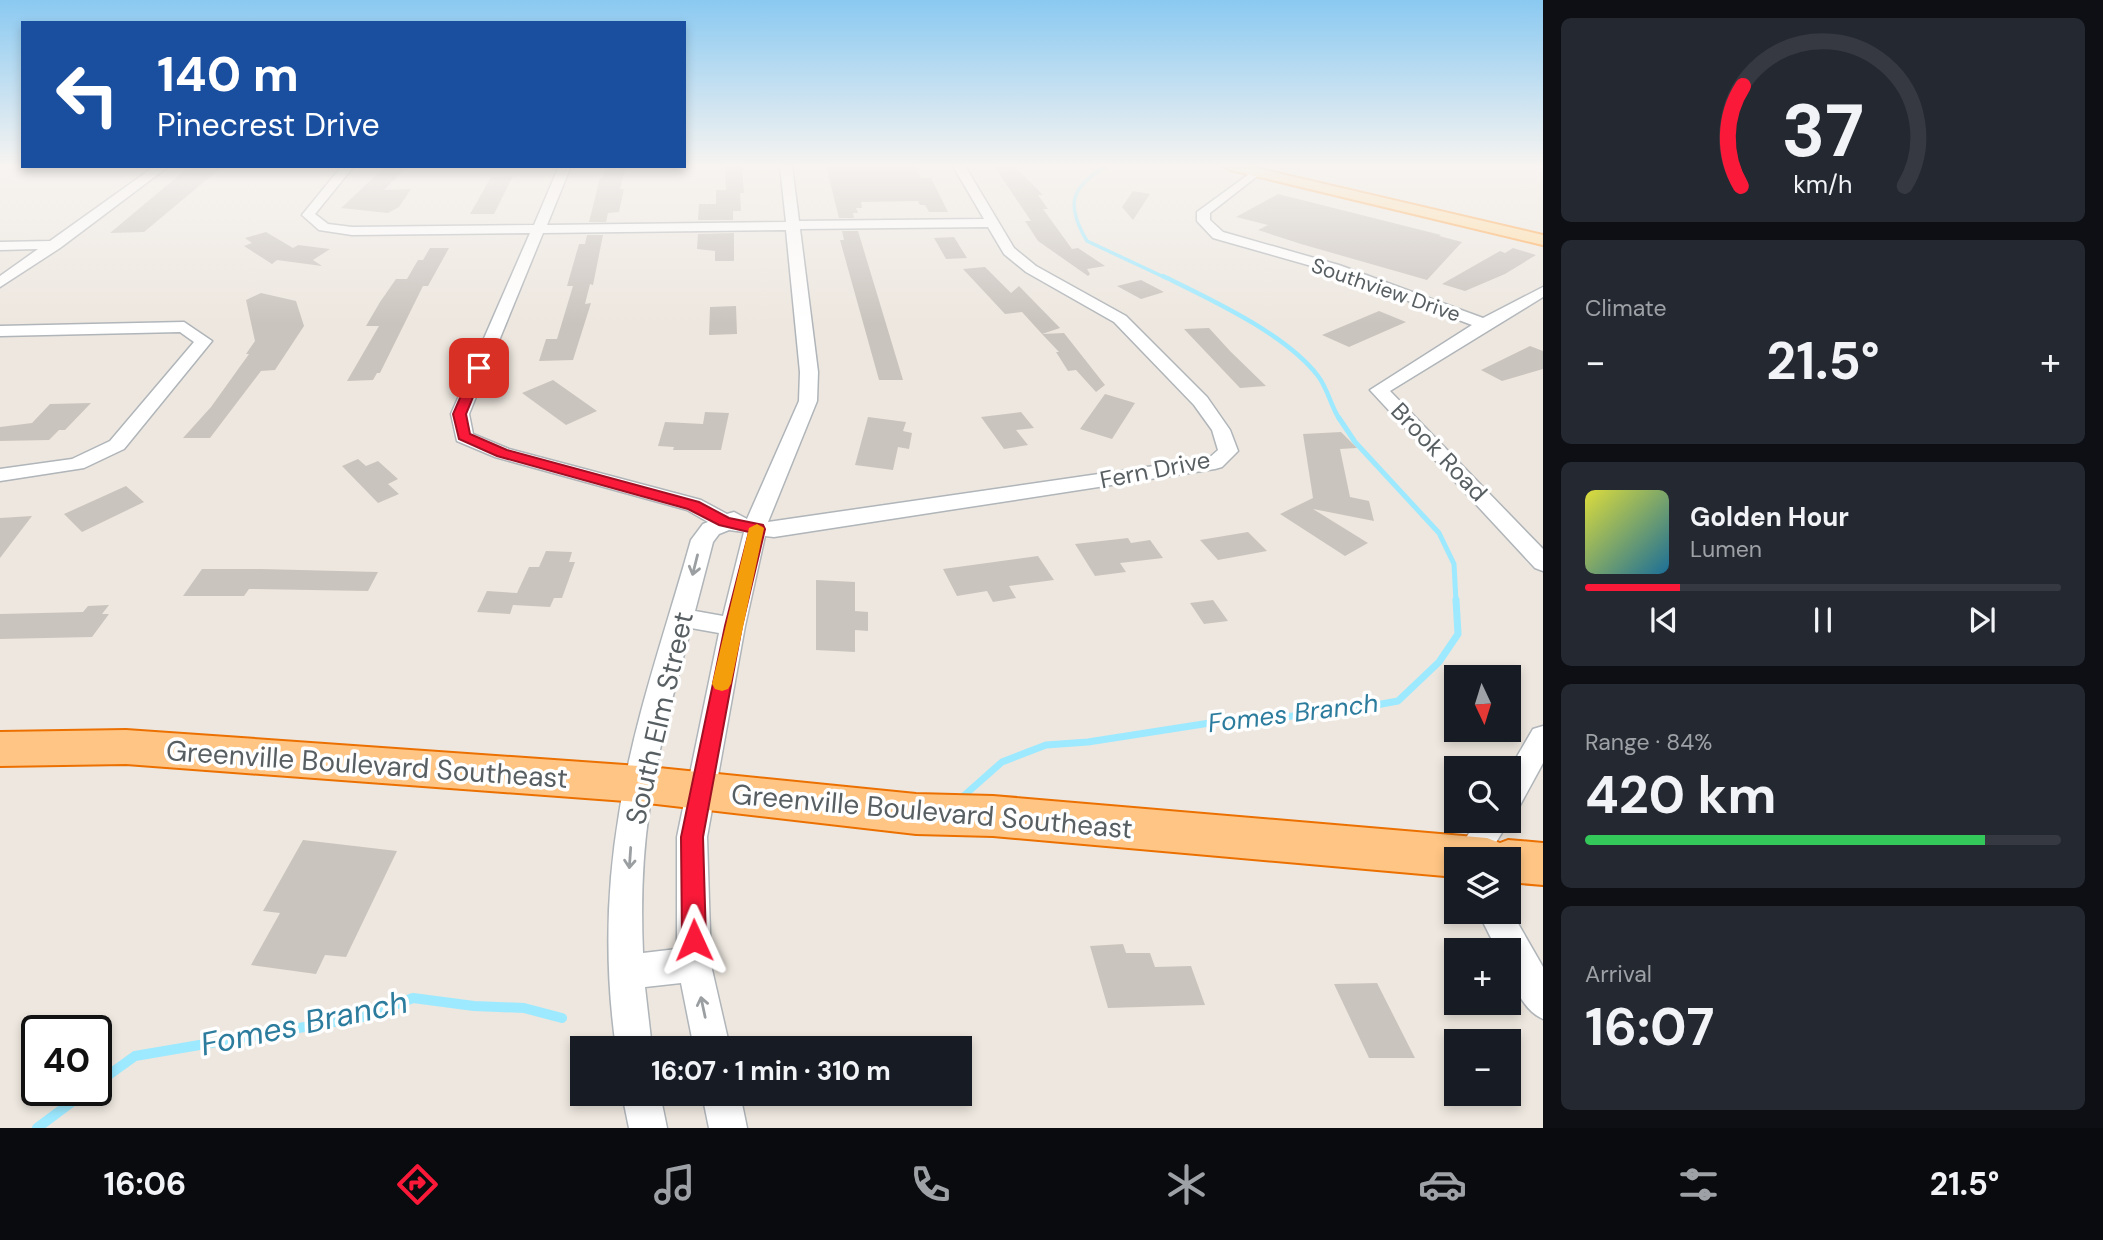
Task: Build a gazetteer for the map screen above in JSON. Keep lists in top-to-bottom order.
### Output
{
  "streets": {
    "highway": ["Greenville Boulevard Southeast"],
    "street": [
      "Southview Drive",
      "Brook Road",
      "Fern Drive",
      "South Elm Street"
    ]
  },
  "crossings": [
    ["Southview Drive", "Brook Road"],
    ["Fern Drive", "South Elm Street"],
    ["South Elm Street", "Greenville Boulevard Southeast"]
  ],
  "water": ["Fomes Branch"],
  "north": "bottom",
  "page": {
    "turn": ["140 m", "Pinecrest Drive"],
    "tile": [
      "Climate",
      ["Range · 84%", "420 km"],
      ["Arrival", "16:07"]
    ],
    "heat": ["−", "21.5°", "+"],
    "song": ["Golden Hour", "Lumen"],
    "map_buttons": ["+", "−"],
    "limit": "40",
    "trip": "16:07 · 1 min · 310 m",
    "tabs": ["16:06", "21.5°"],
    "gauge": ["37", "km/h"]
  }
}
